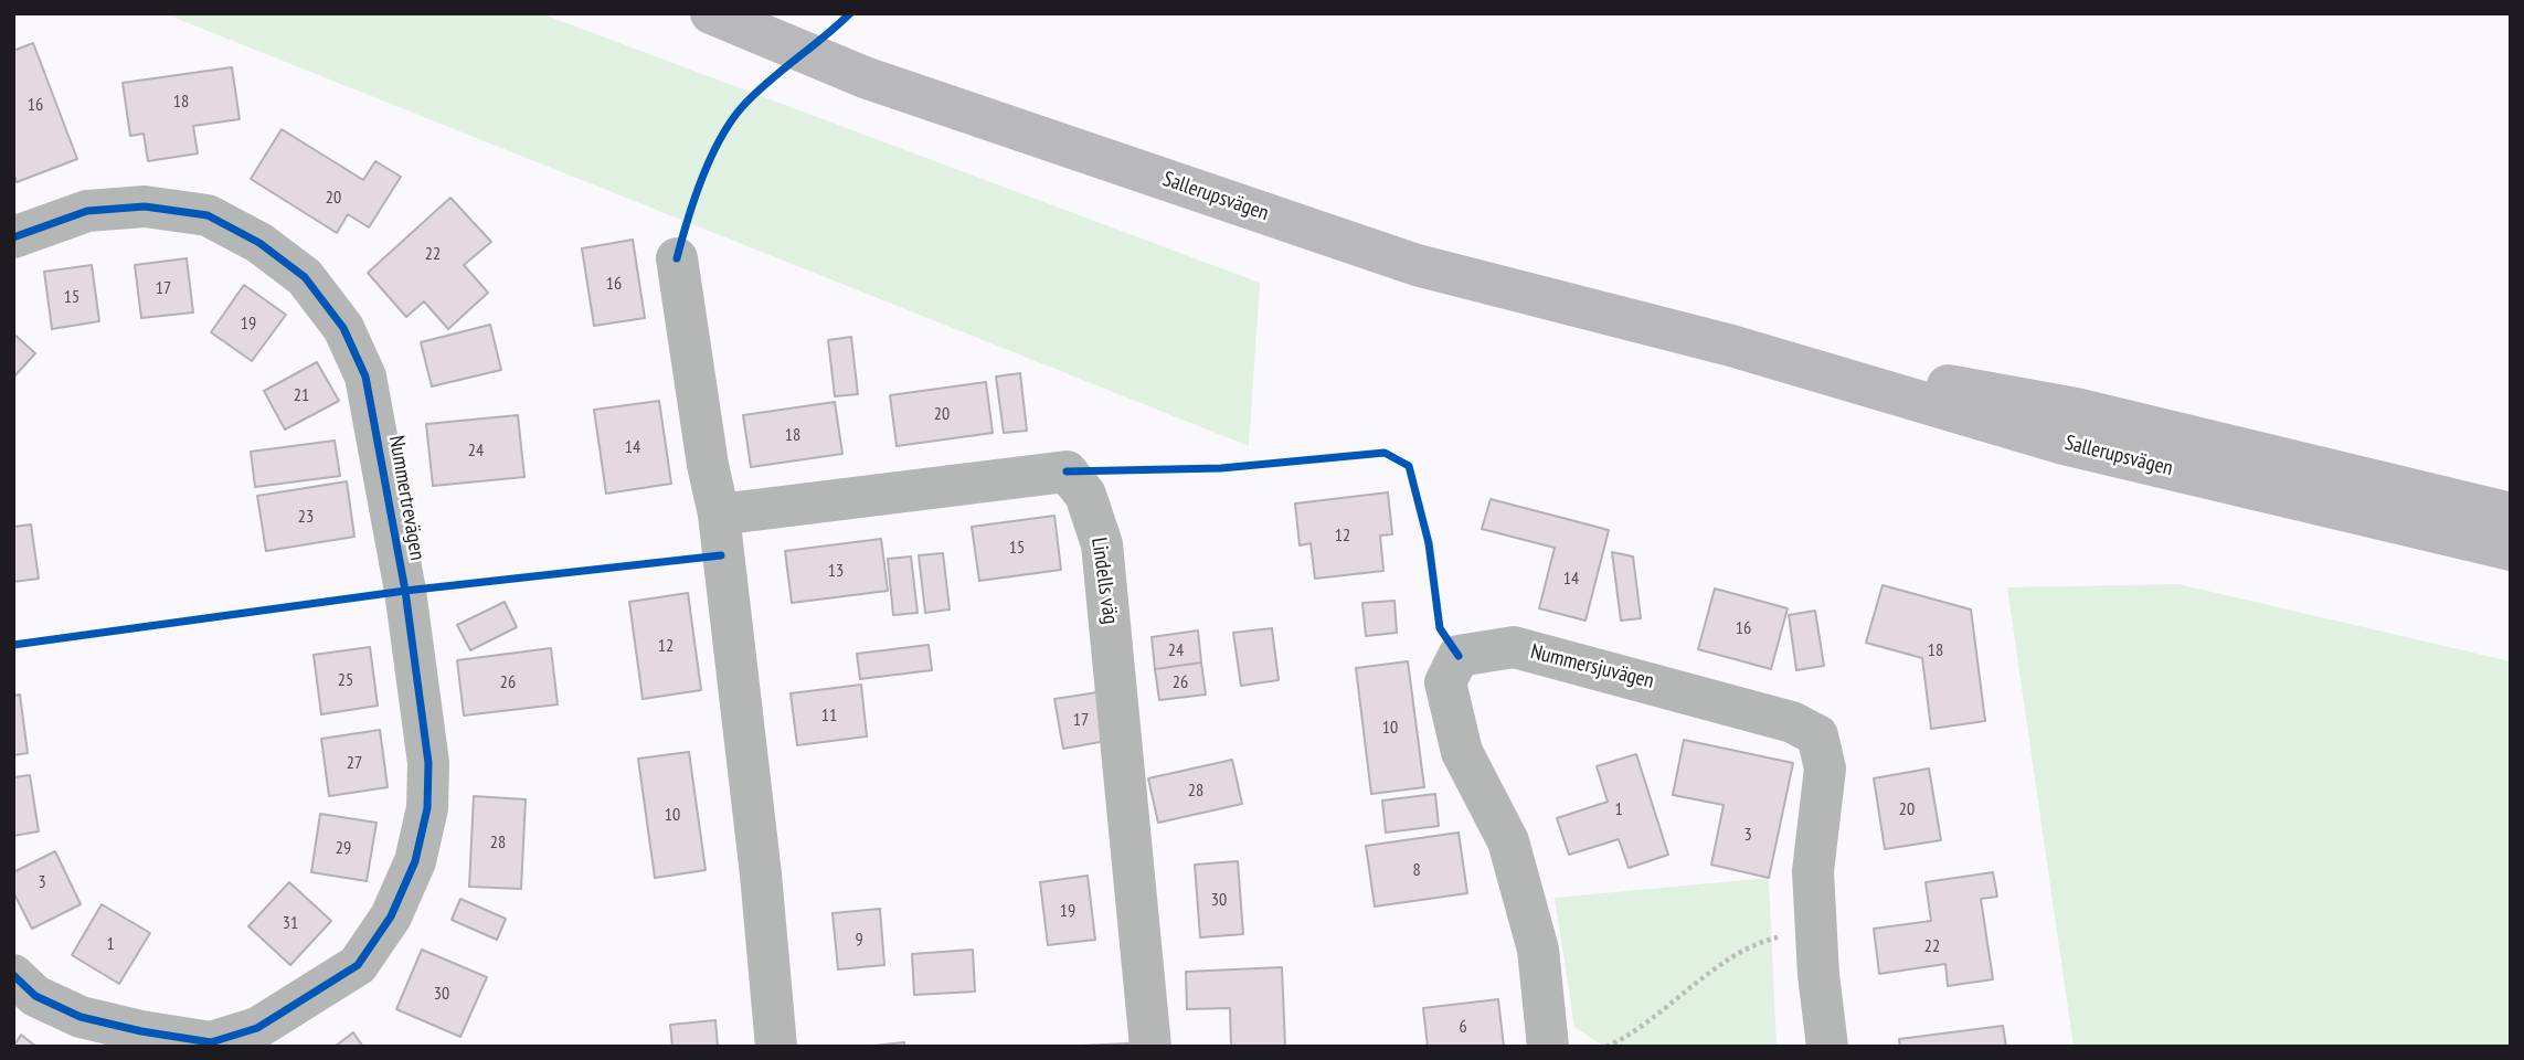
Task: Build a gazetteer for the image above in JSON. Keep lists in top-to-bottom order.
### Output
{
  "streets": {
    "main road": ["Sallerupsvägen"],
    "street": ["Nummertrevägen", "Lindells väg", "Nummersjuvägen"]
  },
  "house_numbers": [
    "18",
    "16",
    "20",
    "22",
    "16",
    "17",
    "15",
    "19",
    "21",
    "20",
    "18",
    "14",
    "24",
    "23",
    "12",
    "15",
    "13",
    "14",
    "16",
    "12",
    "24",
    "18",
    "25",
    "26",
    "26",
    "11",
    "17",
    "10",
    "27",
    "28",
    "1",
    "20",
    "10",
    "3",
    "28",
    "29",
    "8",
    "3",
    "30",
    "19",
    "31",
    "9",
    "1",
    "22",
    "30",
    "6"
  ]
}
